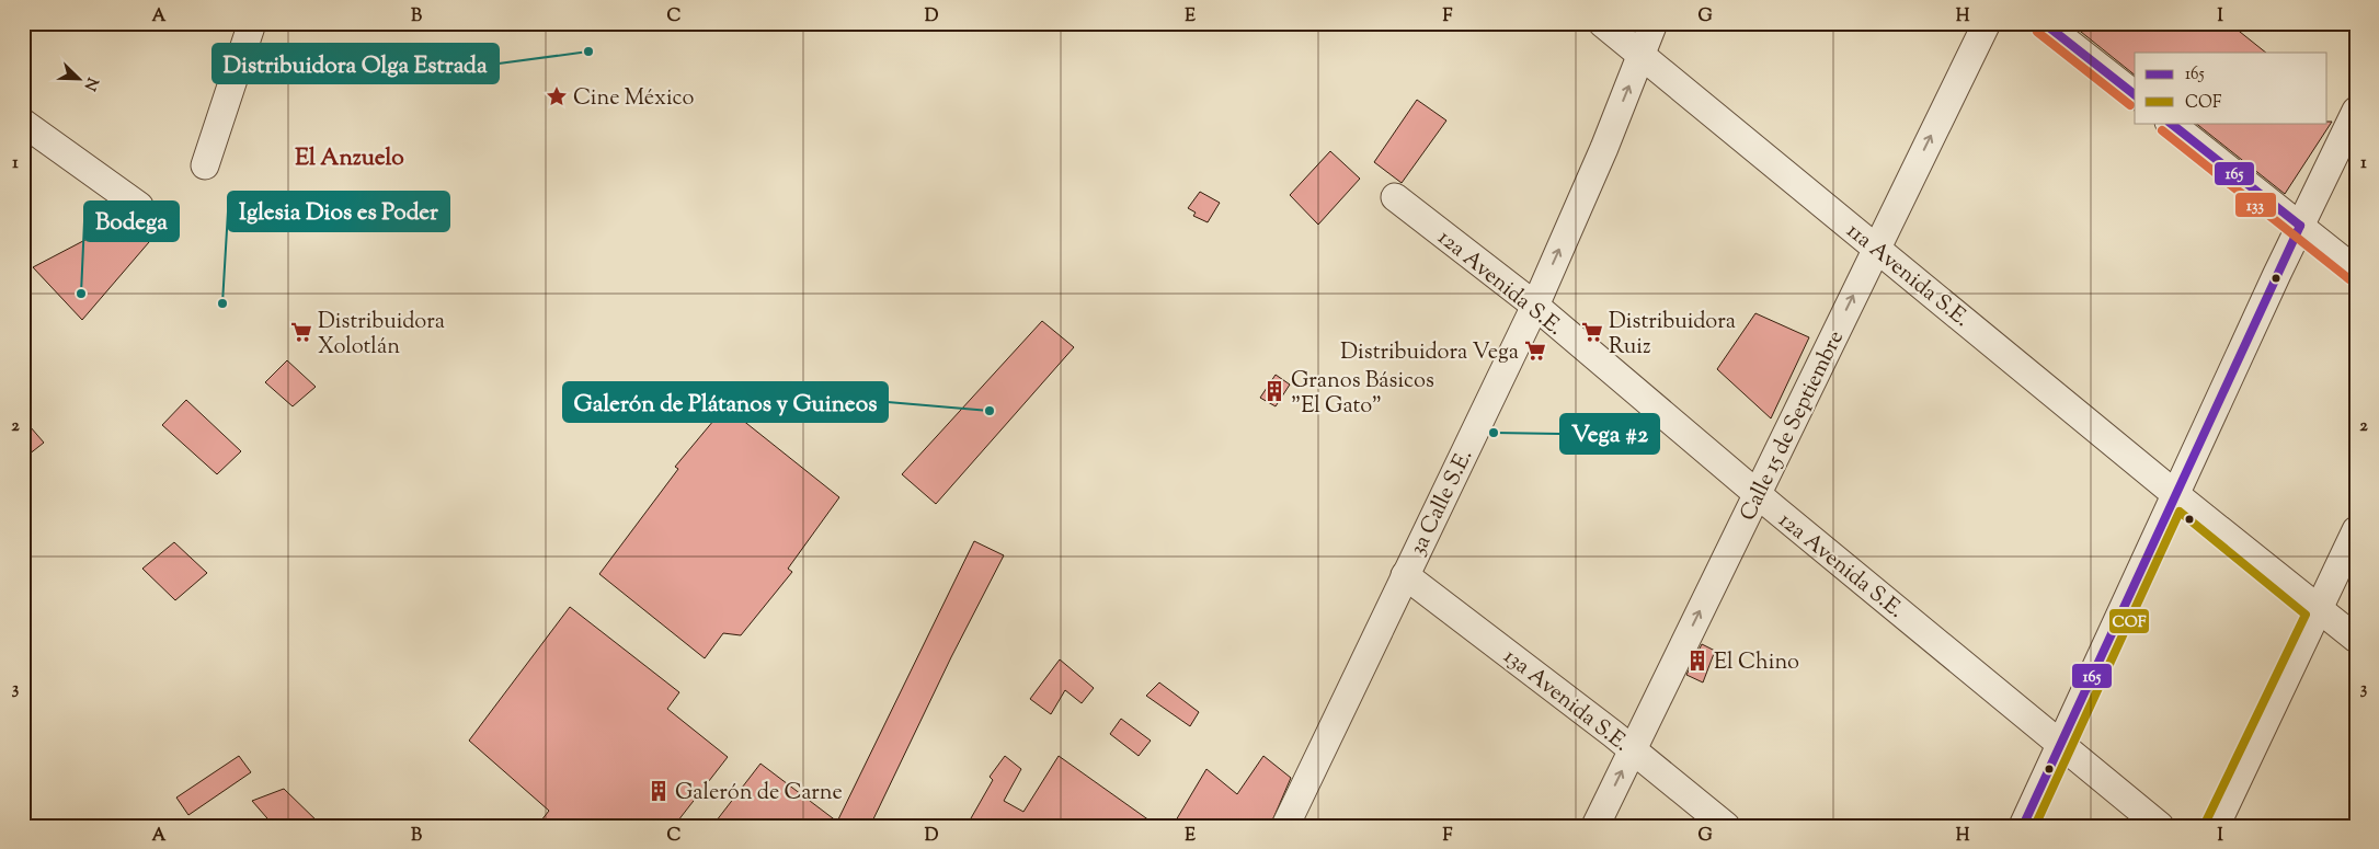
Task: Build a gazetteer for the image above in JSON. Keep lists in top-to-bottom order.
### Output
{
  "streets": {
    "street": [
      "11a Avenida S.E.",
      "12a Avenida S.E.",
      "Calle 15 de Septiembre",
      "3a Calle S.E.",
      "13a Avenida S.E."
    ]
  },
  "crossings": [
    ["11a Avenida S.E.", "Calle 15 de Septiembre"],
    ["11a Avenida S.E.", "3a Calle S.E."],
    ["12a Avenida S.E.", "Calle 15 de Septiembre"],
    ["12a Avenida S.E.", "3a Calle S.E."],
    ["Calle 15 de Septiembre", "13a Avenida S.E."],
    ["3a Calle S.E.", "13a Avenida S.E."]
  ],
  "one_way": ["Calle 15 de Septiembre"],
  "districts": ["El Anzuelo"],
  "places": {
    "other": [
      "Distribuidora Olga Estrada",
      "Bodega",
      "Iglesia Dios es Poder",
      "Galerón de Plátanos y Guineos",
      "Vega #2"
    ],
    "place": ["Cine México"],
    "supermarket": ["Distribuidora Xolotlán", "Distribuidora Ruiz", "Distribuidora Vega"],
    "building": ["Granos Básicos \"El Gato\"", "El Chino", "Galerón de Carne"]
  },
  "lines": ["transit line 165", "transit line 133", "transit line COF"],
  "legend": ["165", "COF"],
  "north": "bottom right",
  "grid": {
    "columns": [
      "A",
      "B",
      "C",
      "D",
      "E",
      "F",
      "G",
      "H",
      "I"
    ],
    "rows": ["1", "2", "3"]
  }
}
